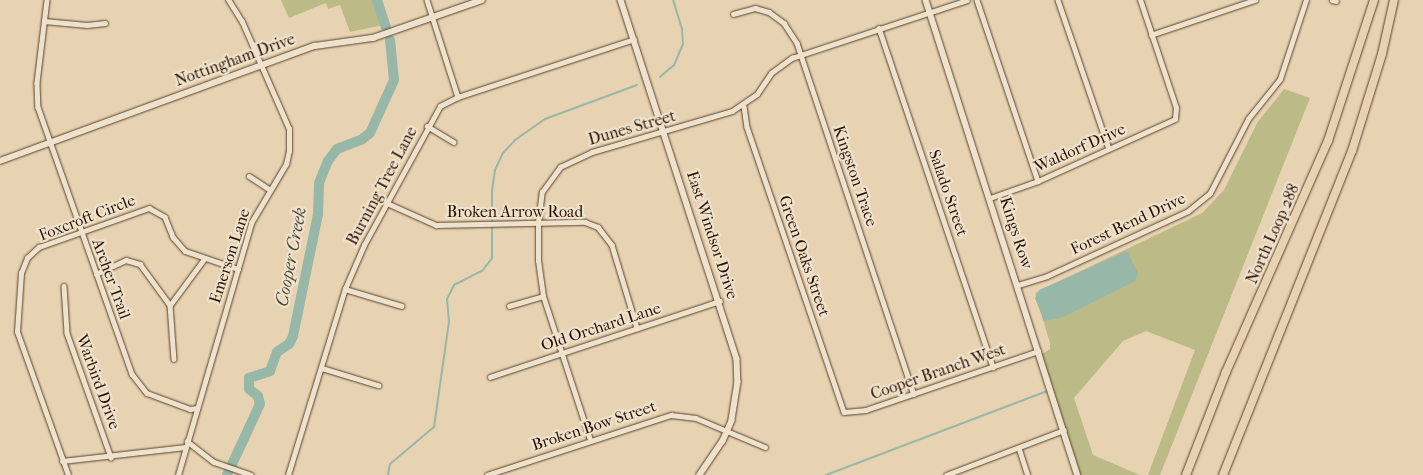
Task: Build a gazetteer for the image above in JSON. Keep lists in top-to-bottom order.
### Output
{
  "streets": {
    "highway": ["North Loop 288"],
    "street": [
      "Nottingham Drive",
      "Dunes Street",
      "Waldorf Drive",
      "Kingston Trace",
      "Burning Tree Lane",
      "Salado Street",
      "Broken Arrow Road",
      "Foxcroft Circle",
      "Forest Bend Drive",
      "Kings Row",
      "East Windsor Drive",
      "Emerson Lane",
      "Green Oaks Street",
      "Archer Trail",
      "Old Orchard Lane",
      "Cooper Branch West",
      "Warbird Drive",
      "Broken Bow Street"
    ]
  },
  "crossings": [
    ["Nottingham Drive", "Emerson Lane"],
    ["Nottingham Drive", "Archer Trail"],
    ["Dunes Street", "Kingston Trace"],
    ["Dunes Street", "Salado Street"],
    ["Dunes Street", "Broken Arrow Road"],
    ["Dunes Street", "Kings Row"],
    ["Dunes Street", "East Windsor Drive"],
    ["Dunes Street", "Green Oaks Street"],
    ["Dunes Street", "Old Orchard Lane"],
    ["Dunes Street", "Broken Bow Street"],
    ["Waldorf Drive", "Kings Row"],
    ["Kingston Trace", "Cooper Branch West"],
    ["Burning Tree Lane", "Broken Arrow Road"],
    ["Burning Tree Lane", "East Windsor Drive"],
    ["Salado Street", "Cooper Branch West"],
    ["Broken Arrow Road", "Old Orchard Lane"],
    ["Foxcroft Circle", "Emerson Lane"],
    ["Foxcroft Circle", "Archer Trail"],
    ["Forest Bend Drive", "Kings Row"],
    ["Kings Row", "Cooper Branch West"],
    ["East Windsor Drive", "Old Orchard Lane"],
    ["East Windsor Drive", "Broken Bow Street"],
    ["Emerson Lane", "Archer Trail"],
    ["Green Oaks Street", "Cooper Branch West"]
  ],
  "water": ["Cooper Creek"]
}
